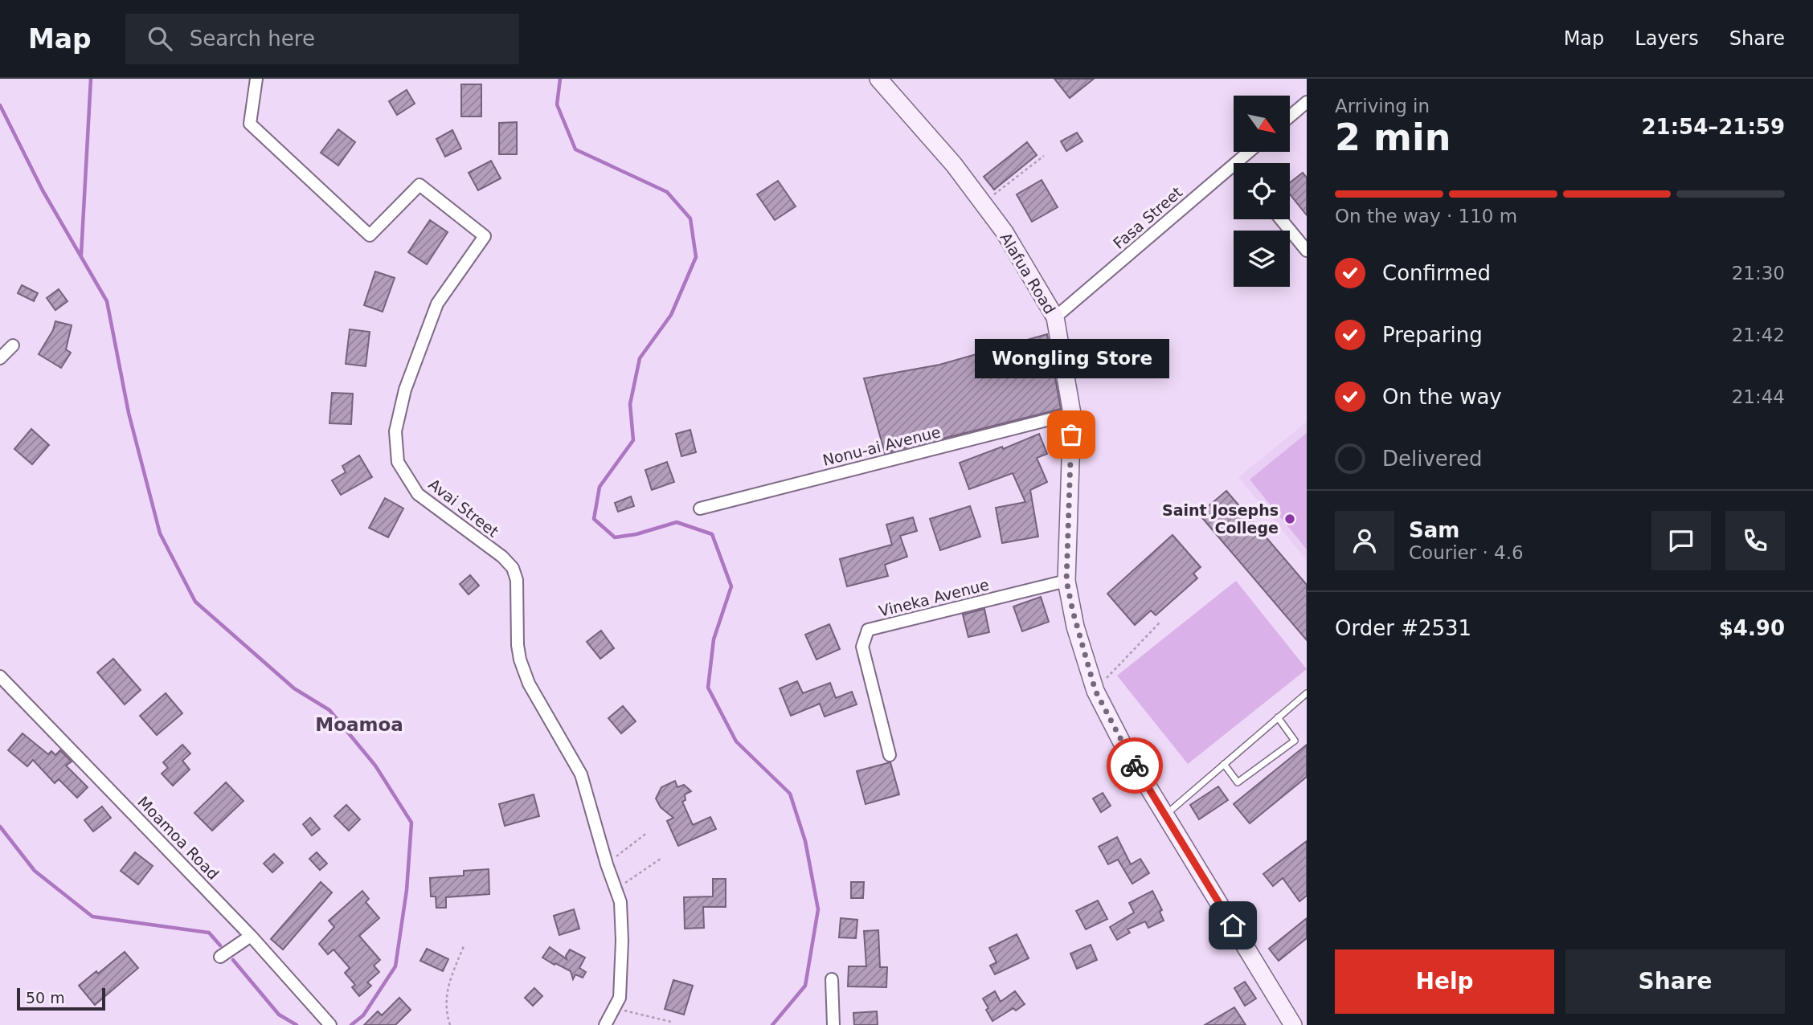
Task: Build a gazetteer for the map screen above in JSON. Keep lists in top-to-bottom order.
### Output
{
  "streets": {
    "street": [
      "Fasa Street",
      "Alafua Road",
      "Nonu-ai Avenue",
      "Avai Street",
      "Vineka Avenue",
      "Moamoa Road"
    ]
  },
  "crossings": [
    ["Fasa Street", "Alafua Road"],
    ["Alafua Road", "Nonu-ai Avenue"],
    ["Alafua Road", "Vineka Avenue"]
  ],
  "districts": ["Moamoa"],
  "places": ["Wongling Store", "Saint Josephs College"],
  "scale_bar": "50 m",
  "north": "bottom right",
  "page": {
    "header": "Map",
    "search": "Search here",
    "nav": ["Map", "Layers", "Share"],
    "heading": ["2 min", "Arriving in", "21:54–21:59"],
    "panel": [
      "Sam",
      "Courier · 4.6",
      "Order #2531",
      "$4.90"
    ],
    "bar": "On the way · 110 m",
    "list": [
      ["Confirmed", "21:30"],
      ["Preparing", "21:42"],
      ["On the way", "21:44"],
      "Delivered"
    ],
    "bubble": "Wongling Store",
    "buttons": ["Help", "Share"],
    "scale": "50 m"
  }
}
